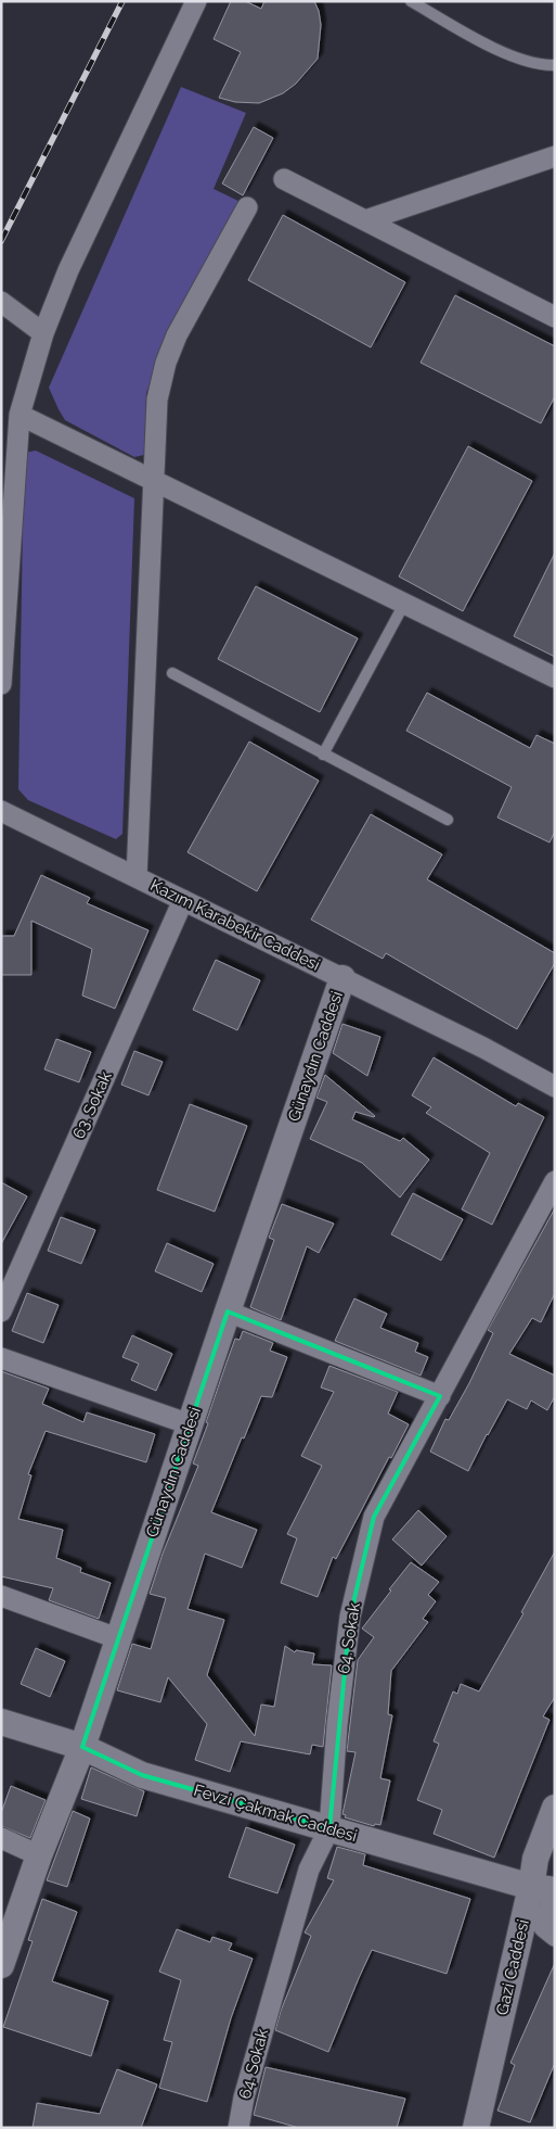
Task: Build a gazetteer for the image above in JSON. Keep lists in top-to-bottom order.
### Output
{
  "streets": {
    "street": [
      "Kazım Karabekir Caddesi",
      "Günaydın Caddesi",
      "63. Sokak",
      "64. Sokak",
      "Fevzi Çakmak Caddesi",
      "Gazi Caddesi"
    ]
  },
  "crossings": [
    ["Kazım Karabekir Caddesi", "Günaydın Caddesi"],
    ["Kazım Karabekir Caddesi", "63. Sokak"],
    ["Günaydın Caddesi", "Fevzi Çakmak Caddesi"],
    ["64. Sokak", "Fevzi Çakmak Caddesi"],
    ["Fevzi Çakmak Caddesi", "Gazi Caddesi"]
  ]
}
